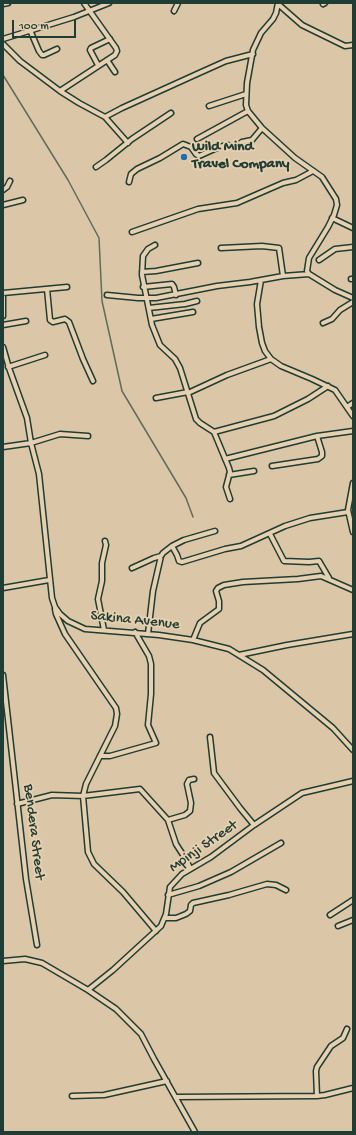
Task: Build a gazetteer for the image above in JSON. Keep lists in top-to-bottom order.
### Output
{
  "streets": {
    "street": ["Sakina Avenue", "Bendera Street", "Mpinji Street"]
  },
  "places": ["Wild Mind Travel Company"],
  "scale_bar": "100 m"
}
